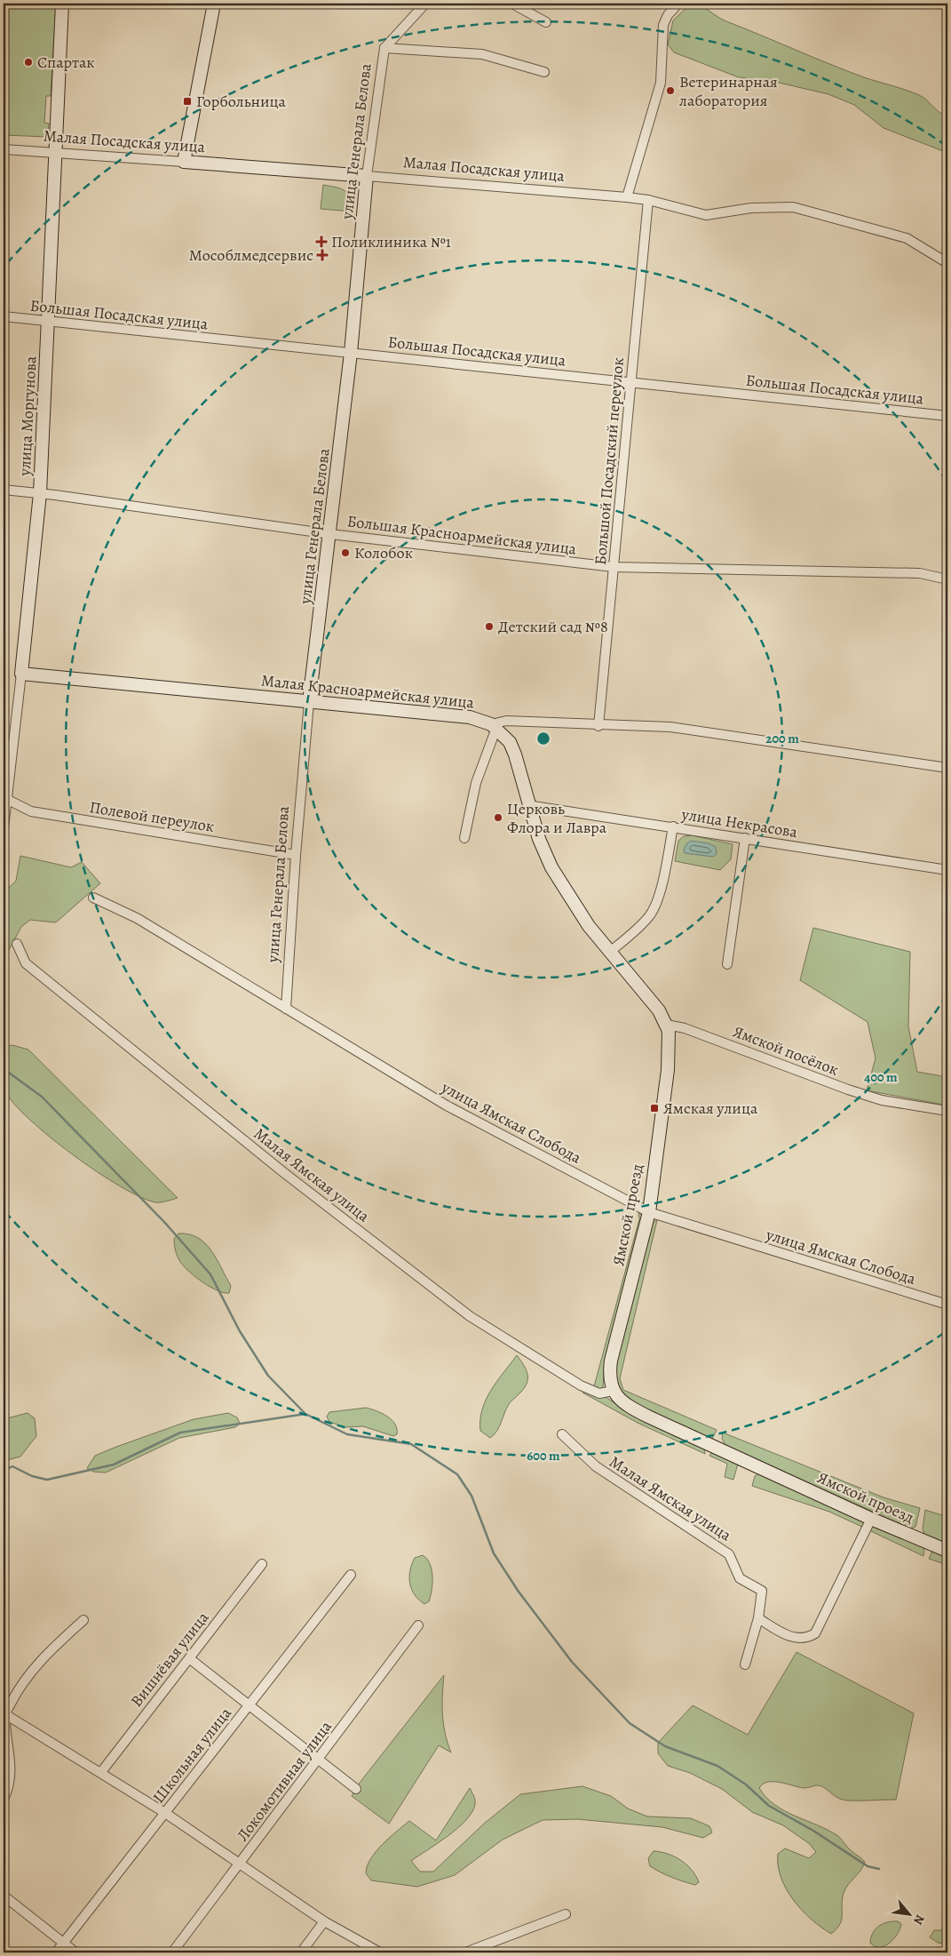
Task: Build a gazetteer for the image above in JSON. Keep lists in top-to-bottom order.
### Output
{
  "streets": {
    "main road": [
      "Малая Посадская улица",
      "улица Генерала Белова",
      "улица Моргунова",
      "Малая Красноармейская улица",
      "Ямской проезд"
    ],
    "street": [
      "Большая Посадская улица",
      "Большой Посадский переулок",
      "Большая Красноармейская улица",
      "Полевой переулок",
      "улица Некрасова",
      "Ямской посёлок",
      "улица Ямская Слобода",
      "Малая Ямская улица",
      "Вишнёвая улица",
      "Школьная улица",
      "Локомотивная улица"
    ]
  },
  "crossings": [
    ["Малая Посадская улица", "улица Генерала Белова"],
    ["Малая Посадская улица", "улица Моргунова"],
    ["Малая Посадская улица", "Большой Посадский переулок"],
    ["улица Генерала Белова", "Большая Посадская улица"],
    ["улица Генерала Белова", "Большая Красноармейская улица"],
    ["улица Генерала Белова", "Малая Красноармейская улица"],
    ["улица Генерала Белова", "Полевой переулок"],
    ["улица Генерала Белова", "улица Ямская Слобода"],
    ["Большая Посадская улица", "улица Моргунова"],
    ["Большая Посадская улица", "Большой Посадский переулок"],
    ["улица Моргунова", "Большая Красноармейская улица"],
    ["улица Моргунова", "Малая Красноармейская улица"],
    ["улица Моргунова", "Полевой переулок"],
    ["Большой Посадский переулок", "Большая Красноармейская улица"],
    ["Большой Посадский переулок", "Малая Красноармейская улица"],
    ["Малая Красноармейская улица", "Ямской проезд"],
    ["улица Некрасова", "Ямской проезд"],
    ["Ямской посёлок", "Ямской проезд"],
    ["улица Ямская Слобода", "Ямской проезд"],
    ["Малая Ямская улица", "Ямской проезд"]
  ],
  "places": {
    "other": [
      "Спартак",
      "Ветеринарная лаборатория",
      "Колобок",
      "Детский сад №8",
      "Церковь Флора и Лавра"
    ],
    "transit": ["Горбольница", "Ямская улица"],
    "health": ["Поликлиника №1", "Мособлмедсервис"]
  },
  "north": "bottom right",
  "rings": ["200 m", "400 m", "600 m"]
}
